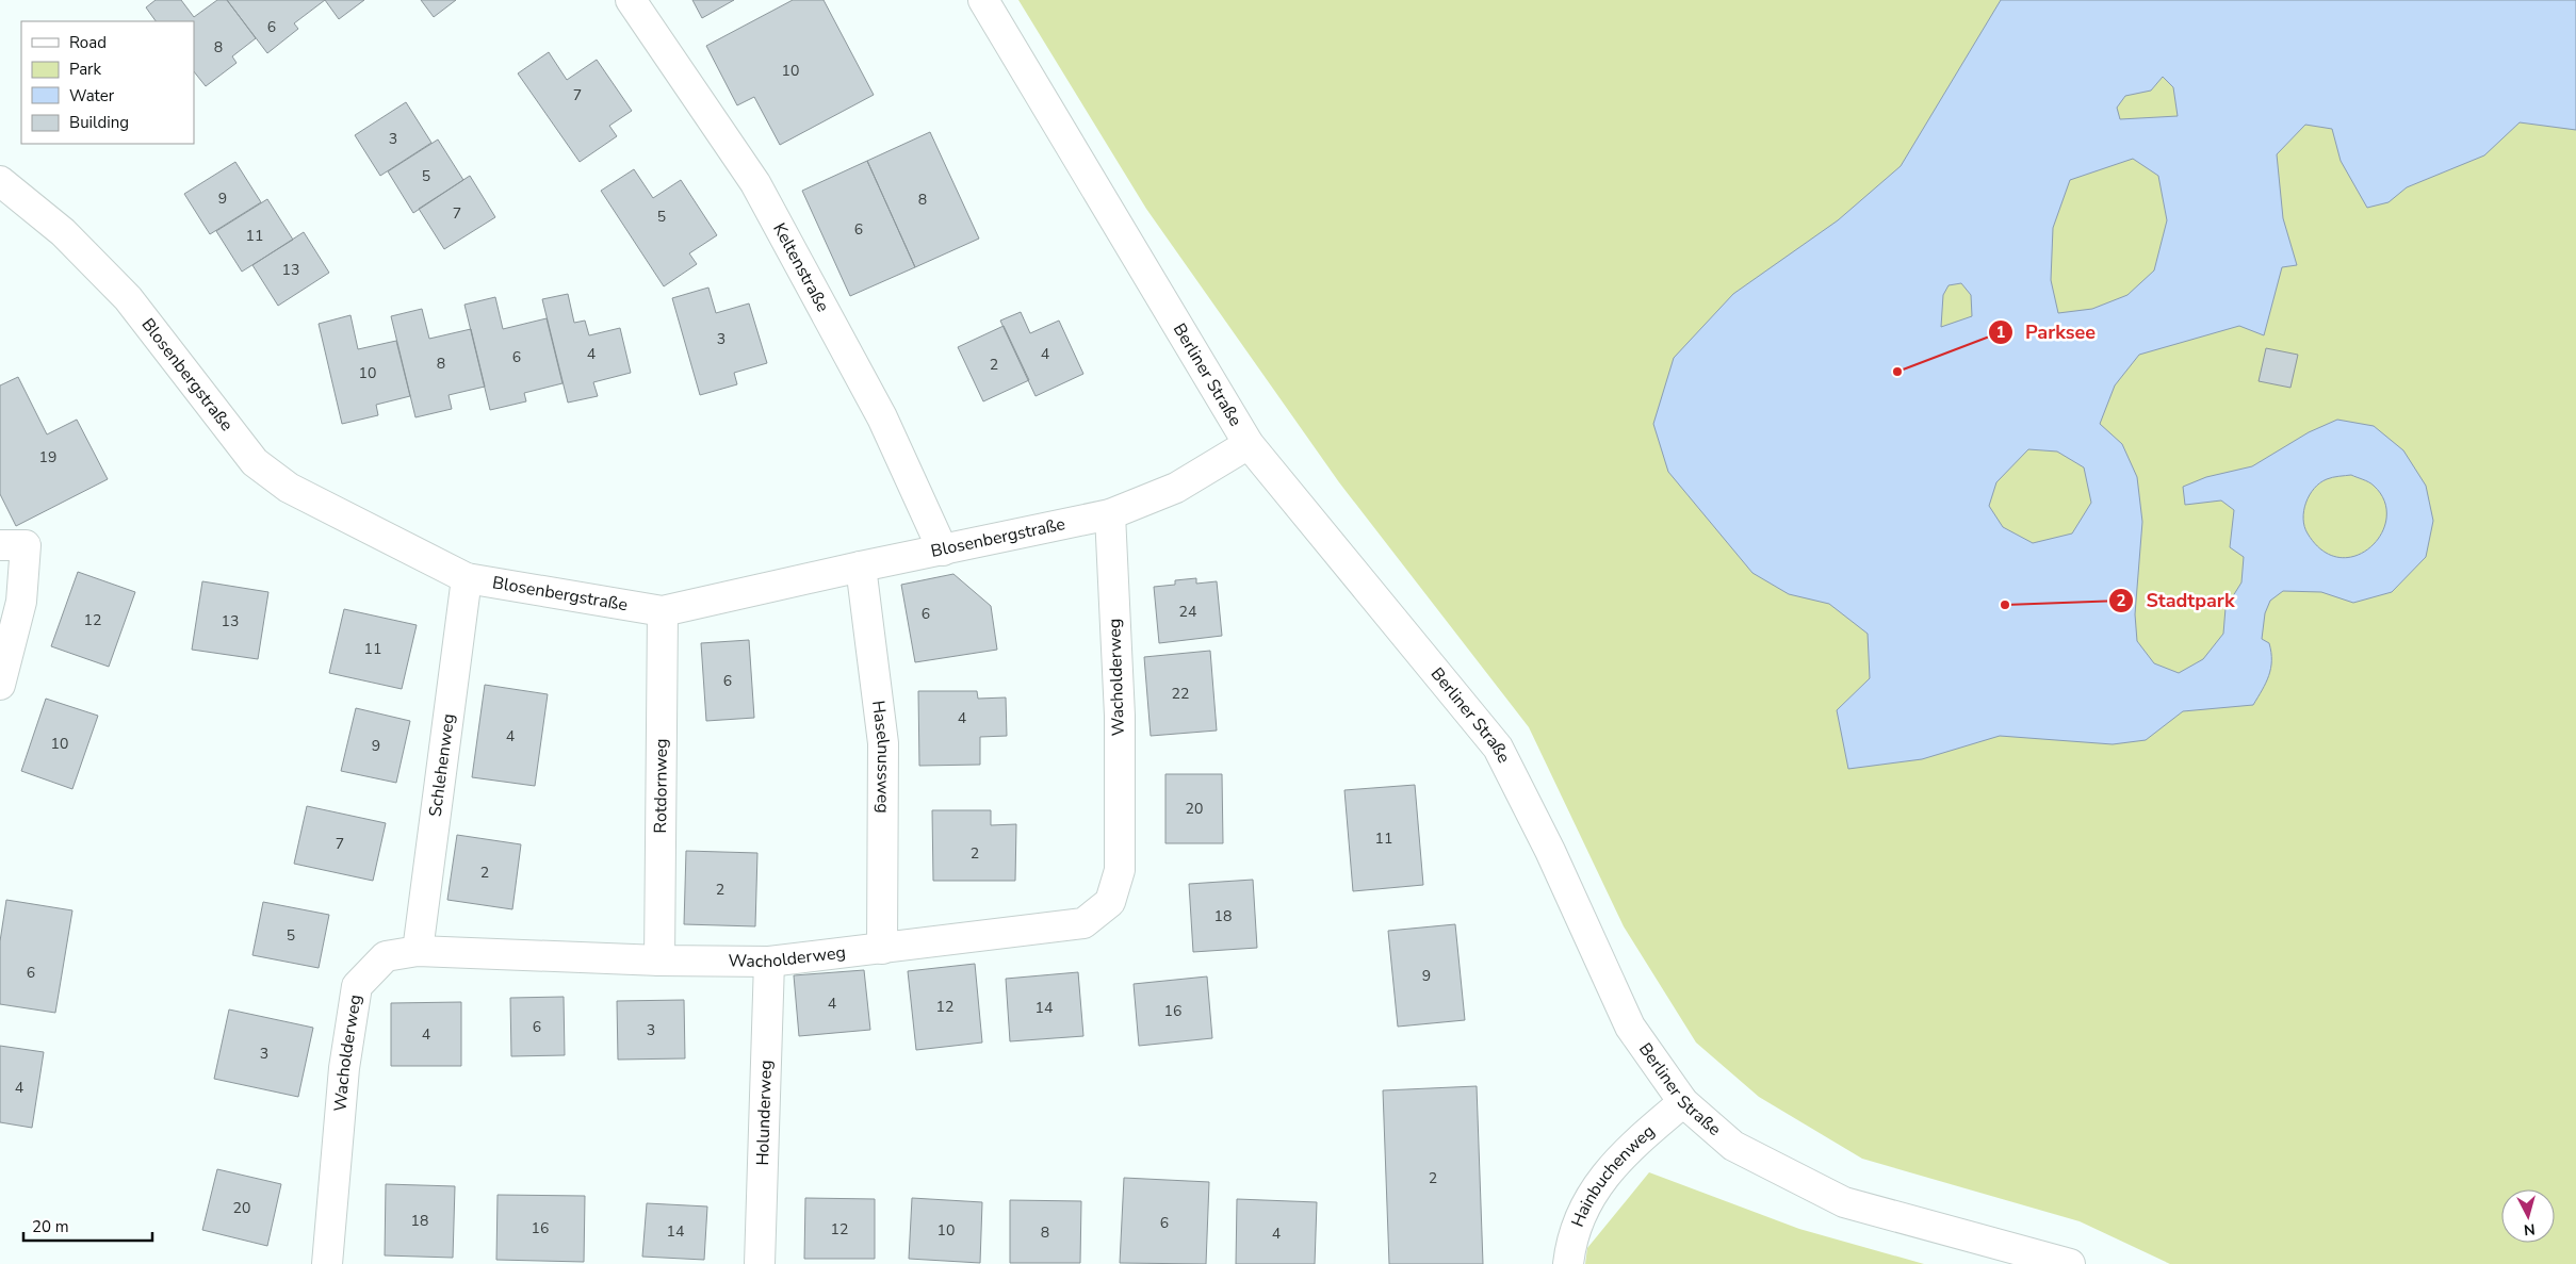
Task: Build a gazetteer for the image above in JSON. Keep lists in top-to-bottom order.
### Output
{
  "streets": {
    "street": [
      "Keltenstraße",
      "Blosenbergstraße",
      "Berliner Straße",
      "Wacholderweg",
      "Haselnussweg",
      "Schlehenweg",
      "Rotdornweg",
      "Holunderweg",
      "Hainbuchenweg"
    ]
  },
  "crossings": [
    ["Keltenstraße", "Blosenbergstraße"],
    ["Blosenbergstraße", "Berliner Straße"],
    ["Blosenbergstraße", "Wacholderweg"],
    ["Blosenbergstraße", "Haselnussweg"],
    ["Blosenbergstraße", "Schlehenweg"],
    ["Blosenbergstraße", "Rotdornweg"],
    ["Berliner Straße", "Hainbuchenweg"],
    ["Wacholderweg", "Haselnussweg"],
    ["Wacholderweg", "Schlehenweg"],
    ["Wacholderweg", "Rotdornweg"],
    ["Wacholderweg", "Holunderweg"]
  ],
  "places": ["Parksee", "Stadtpark"],
  "house_numbers": [
    "6",
    "8",
    "10",
    "7",
    "3",
    "5",
    "9",
    "8",
    "7",
    "5",
    "6",
    "11",
    "13",
    "3",
    "4",
    "4",
    "6",
    "8",
    "2",
    "10",
    "19",
    "24",
    "6",
    "12",
    "13",
    "11",
    "6",
    "22",
    "4",
    "4",
    "10",
    "9",
    "20",
    "11",
    "7",
    "2",
    "2",
    "2",
    "18",
    "5",
    "6",
    "9",
    "4",
    "12",
    "14",
    "16",
    "6",
    "3",
    "4",
    "3",
    "4",
    "2",
    "20",
    "18",
    "6",
    "16",
    "12",
    "10",
    "14",
    "8",
    "4"
  ],
  "legend": [
    "Road",
    "Park",
    "Water",
    "Building"
  ],
  "scale_bar": "20 m",
  "north": "bottom"
}
